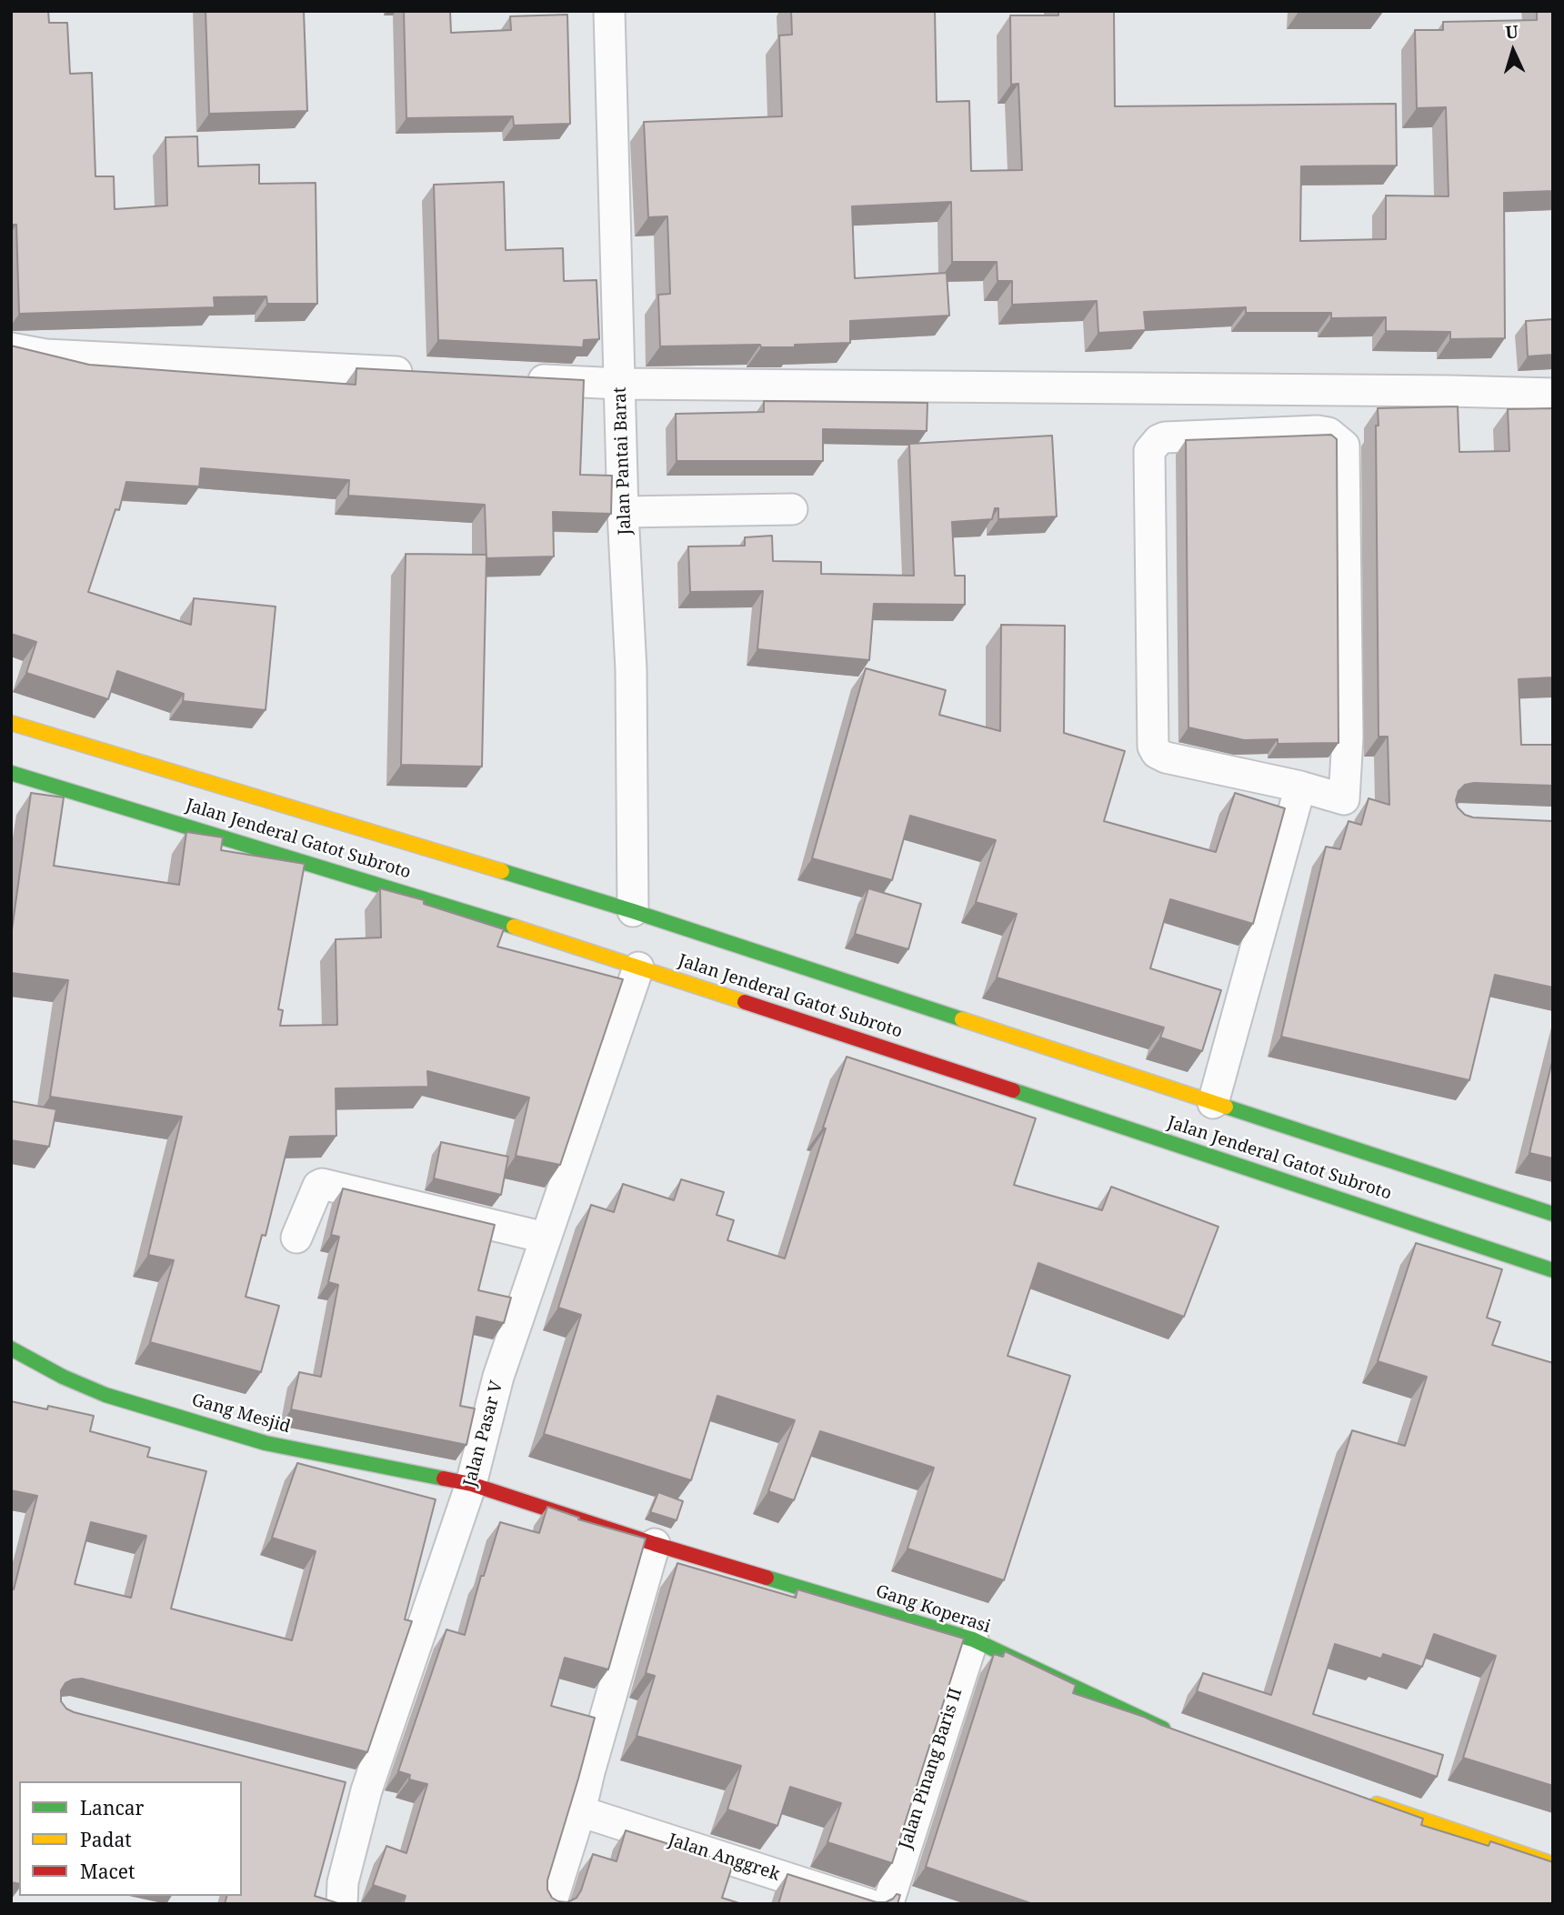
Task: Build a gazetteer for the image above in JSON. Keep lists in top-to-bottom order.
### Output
{
  "streets": {
    "main road": ["Jalan Jenderal Gatot Subroto", "Gang Mesjid", "Gang Koperasi"],
    "street": [
      "Jalan Pantai Barat",
      "Jalan Pasar V",
      "Jalan Pinang Baris II",
      "Jalan Anggrek"
    ]
  },
  "crossings": [
    ["Jalan Pantai Barat", "Jalan Jenderal Gatot Subroto"],
    ["Jalan Jenderal Gatot Subroto", "Jalan Pasar V"],
    ["Gang Mesjid", "Jalan Pasar V"],
    ["Gang Mesjid", "Gang Koperasi"],
    ["Jalan Pasar V", "Gang Koperasi"],
    ["Gang Koperasi", "Jalan Pinang Baris II"],
    ["Jalan Pinang Baris II", "Jalan Anggrek"]
  ],
  "legend": ["Lancar", "Padat", "Macet"],
  "north": "top"
}
